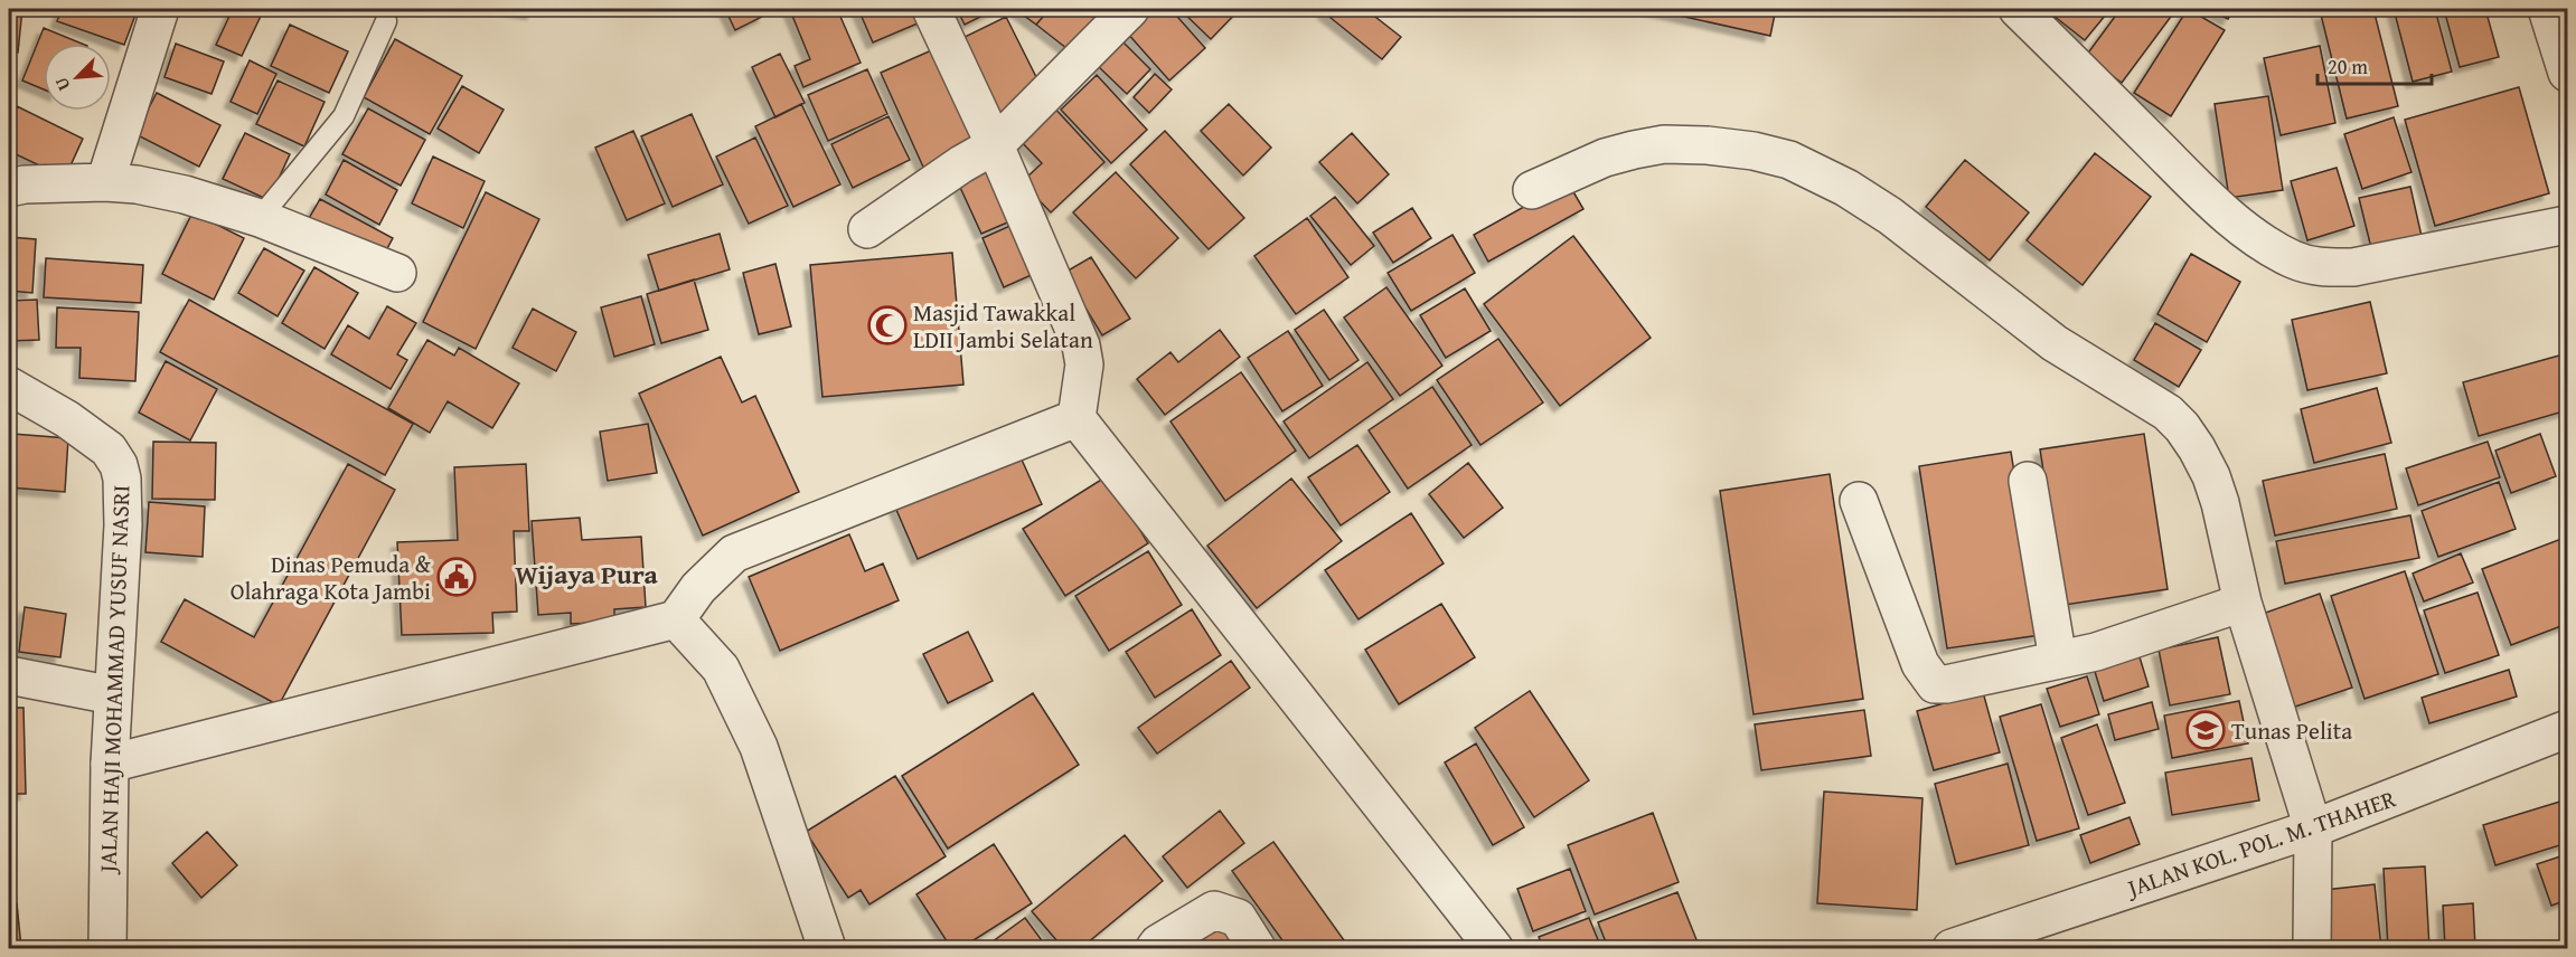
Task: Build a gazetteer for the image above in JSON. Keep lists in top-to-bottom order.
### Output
{
  "streets": {
    "street": ["JALAN HAJI MOHAMMAD YUSUF NASRI", "JALAN KOL. POL. M. THAHER"]
  },
  "districts": ["Wijaya Pura"],
  "places": {
    "mosque": ["Masjid Tawakkal LDII Jambi Selatan"],
    "public building": ["Dinas Pemuda & Olahraga Kota Jambi"],
    "school or university": ["Tunas Pelita"]
  },
  "scale_bar": "20 m",
  "north": "bottom left"
}
